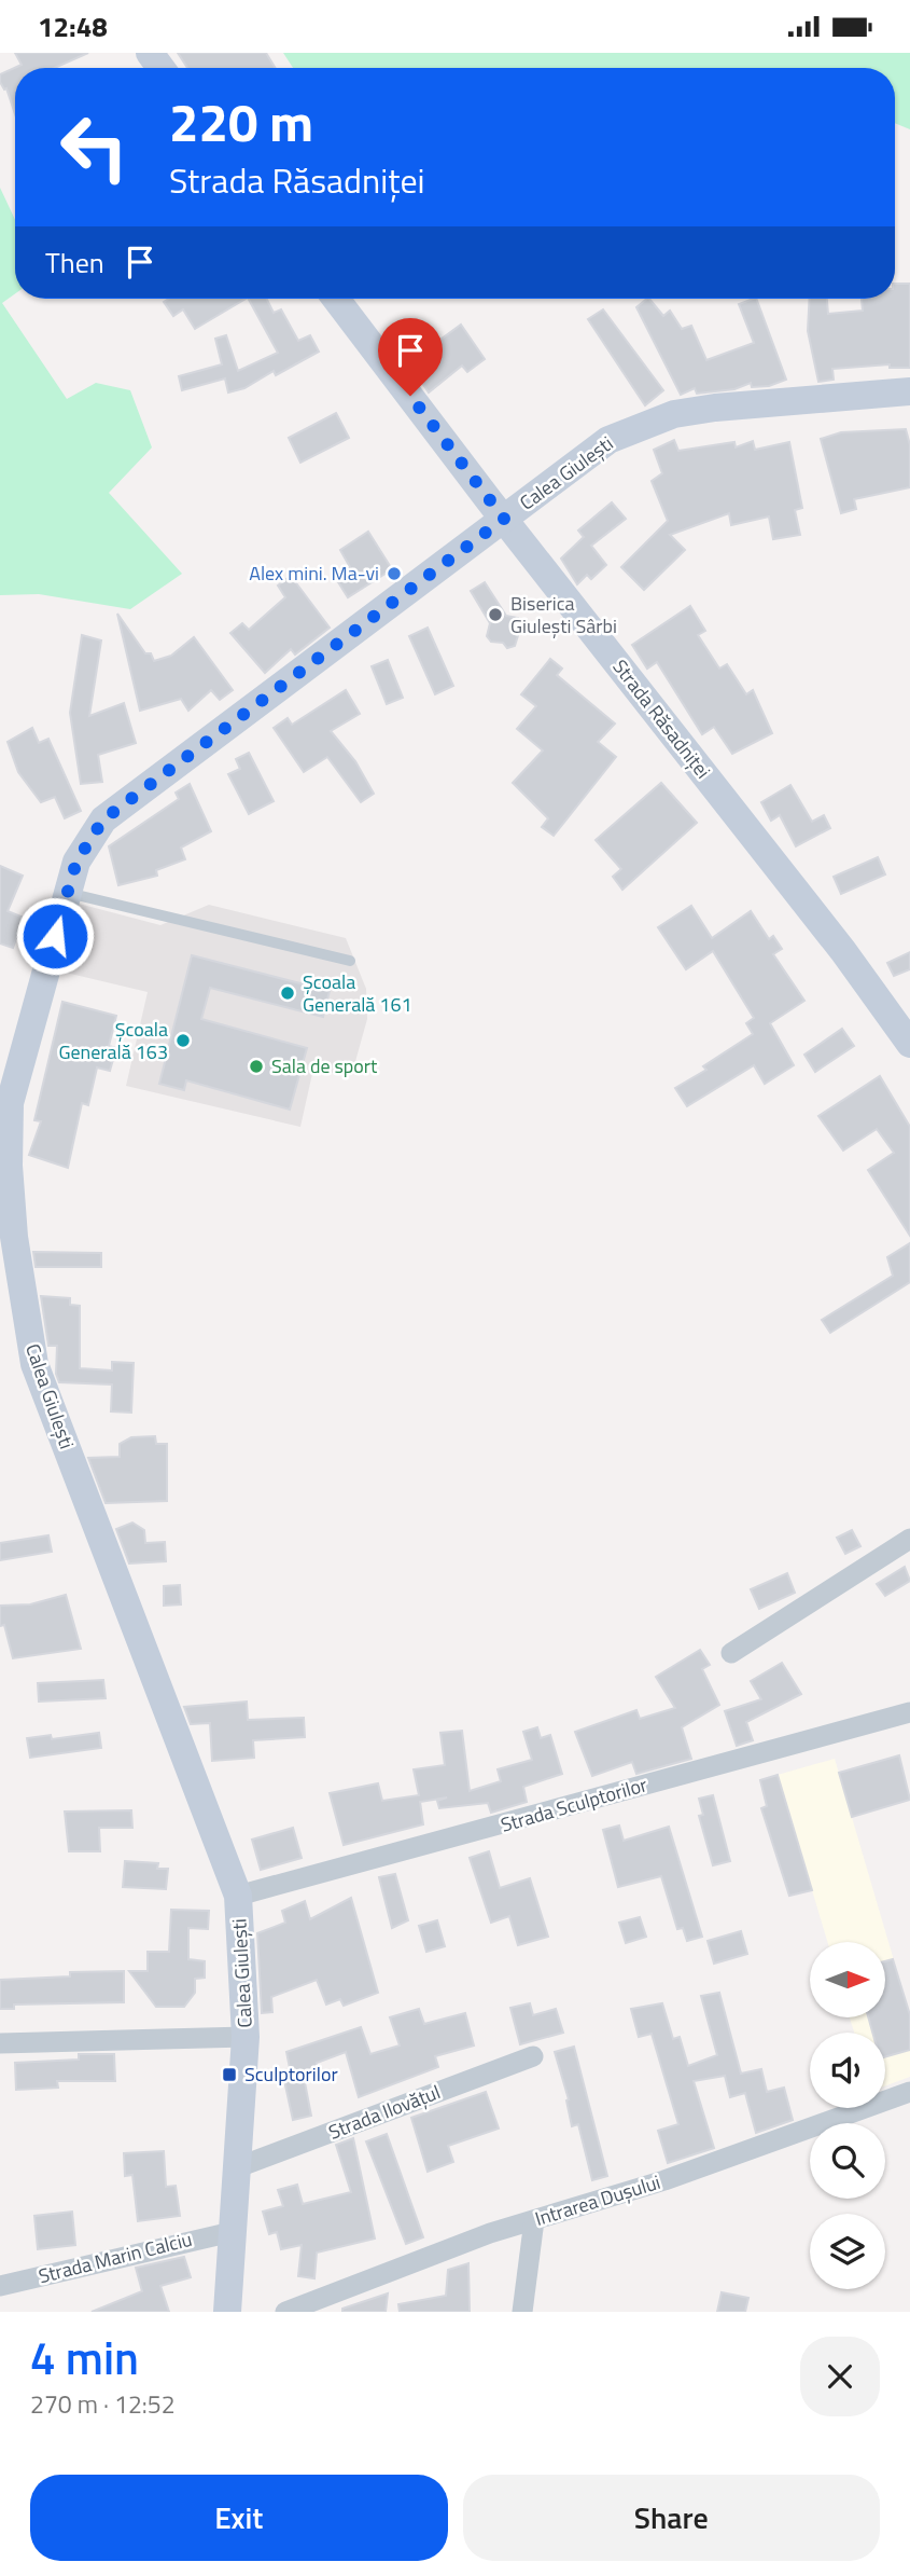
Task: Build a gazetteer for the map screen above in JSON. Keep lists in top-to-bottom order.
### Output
{
  "streets": {
    "main road": ["Calea Giulești", "Strada Răsadniței"],
    "street": [
      "Strada Sculptorilor",
      "Strada Ilovățul",
      "Intrarea Dușului",
      "Strada Marin Calciu"
    ]
  },
  "crossings": [
    ["Calea Giulești", "Strada Răsadniței"],
    ["Calea Giulești", "Strada Sculptorilor"],
    ["Calea Giulești", "Strada Ilovățul"],
    ["Calea Giulești", "Strada Marin Calciu"]
  ],
  "places": {
    "other": [
      "Alex mini. Ma-vi",
      "Biserica Giulești Sârbi",
      "Școala Generală 161",
      "Școala Generală 163",
      "Sala de sport"
    ],
    "transit": ["Sculptorilor"]
  },
  "north": "right",
  "page": {
    "status": "12:48",
    "turn": ["220 m", "Strada Răsadniței"],
    "then": "Then",
    "heading": ["4 min", "270 m · 12:52"],
    "buttons": ["Exit", "Share"]
  }
}
